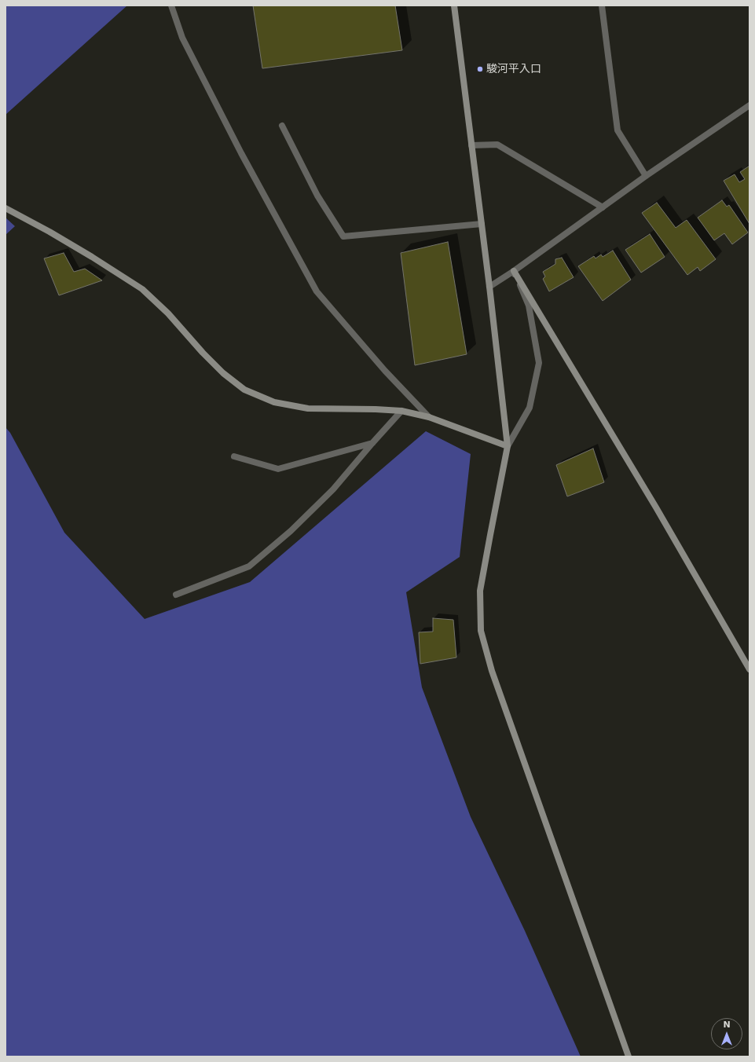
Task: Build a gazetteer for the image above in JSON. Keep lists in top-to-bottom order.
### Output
{
  "places": ["駿河平入口"],
  "north": "top"
}
